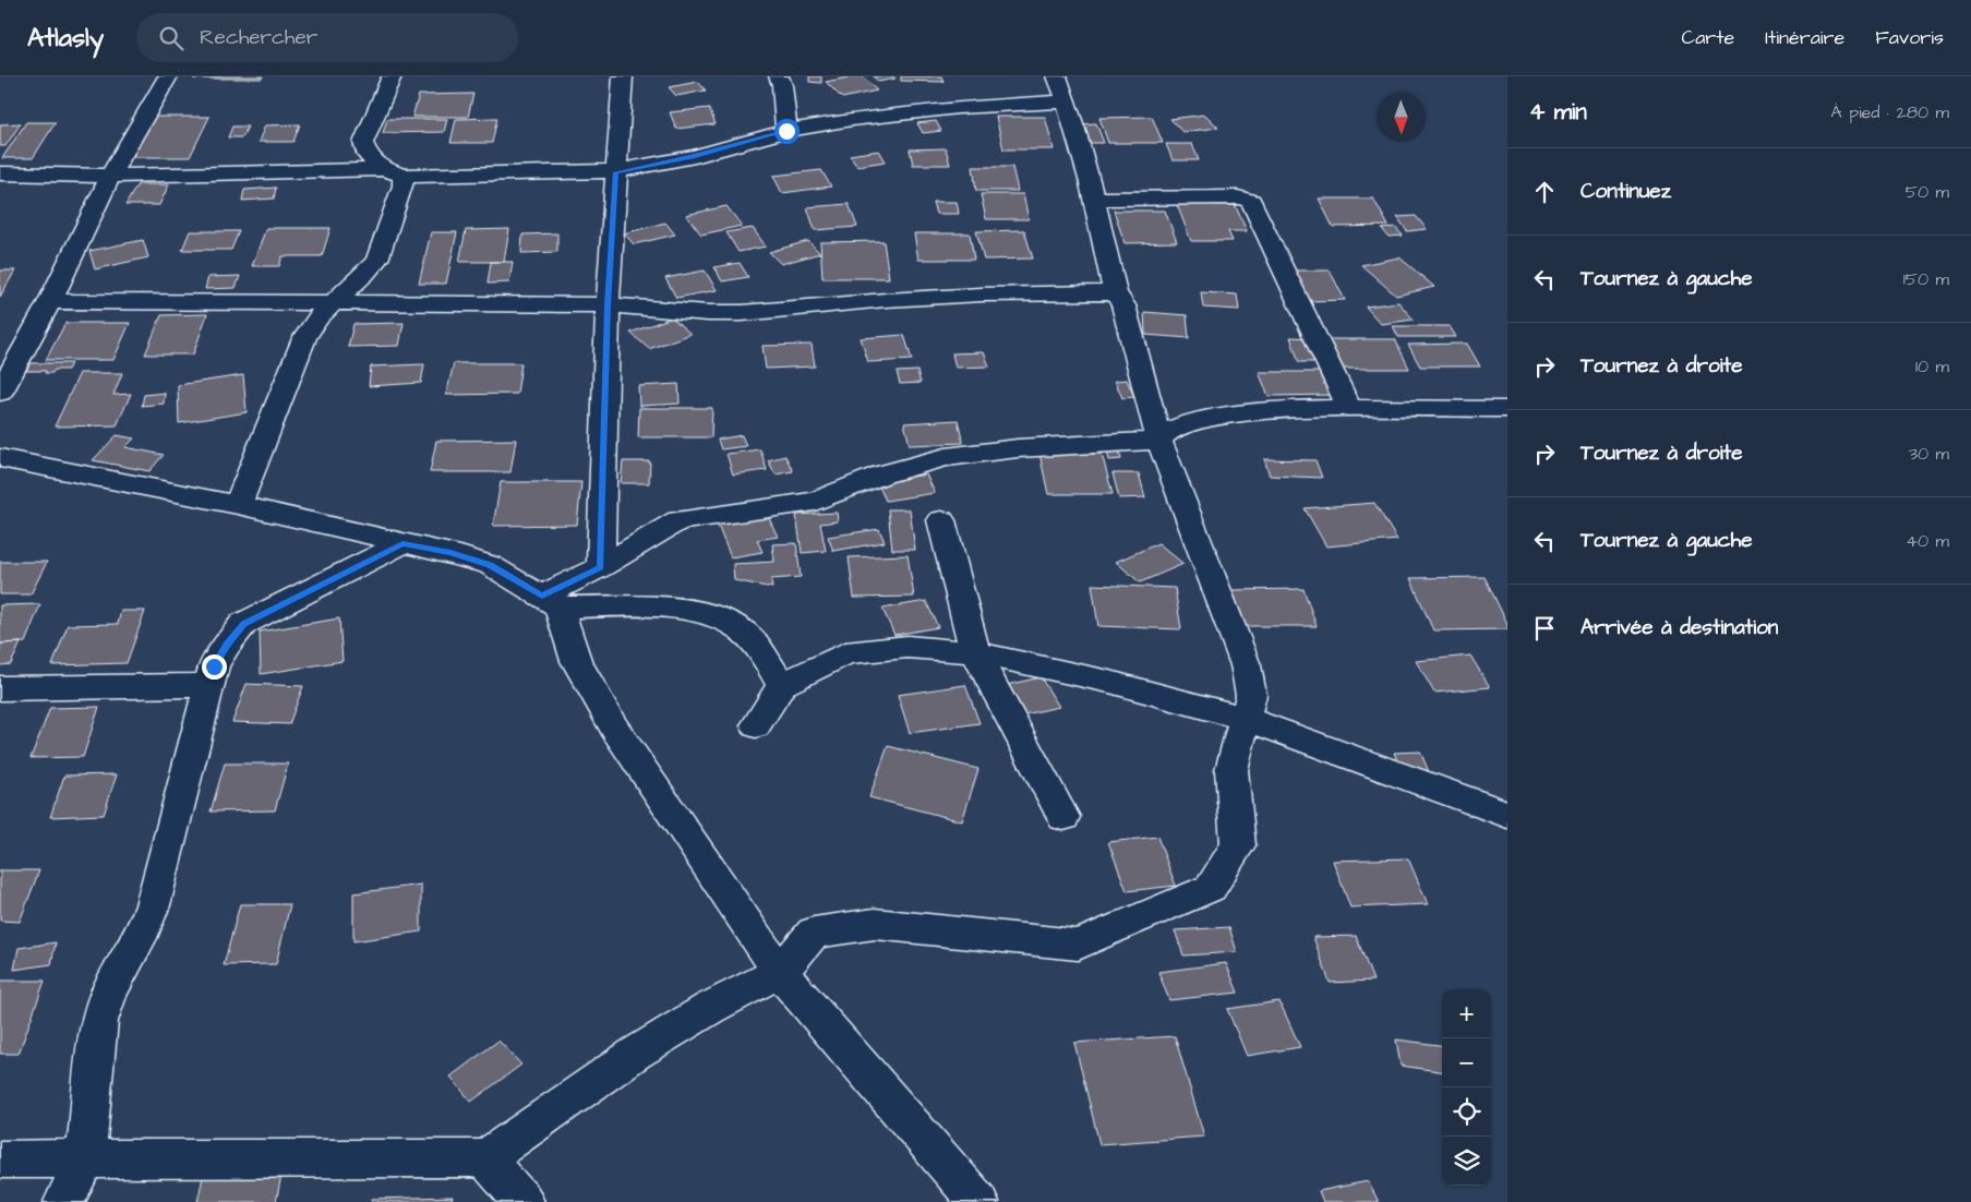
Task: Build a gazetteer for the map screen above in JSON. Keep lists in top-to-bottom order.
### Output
{
  "north": "bottom",
  "page": {
    "header": "Atlasly",
    "search": "Rechercher",
    "nav": ["Carte", "Itinéraire", "Favoris"],
    "heading": ["4 min", "À pied · 280 m"],
    "list": [
      ["Continuez", "50 m"],
      ["Tournez à gauche", "150 m"],
      ["Tournez à droite", "10 m"],
      ["Tournez à droite", "30 m"],
      ["Tournez à gauche", "40 m"],
      "Arrivée à destination"
    ],
    "map_buttons": ["+", "−"]
  }
}
